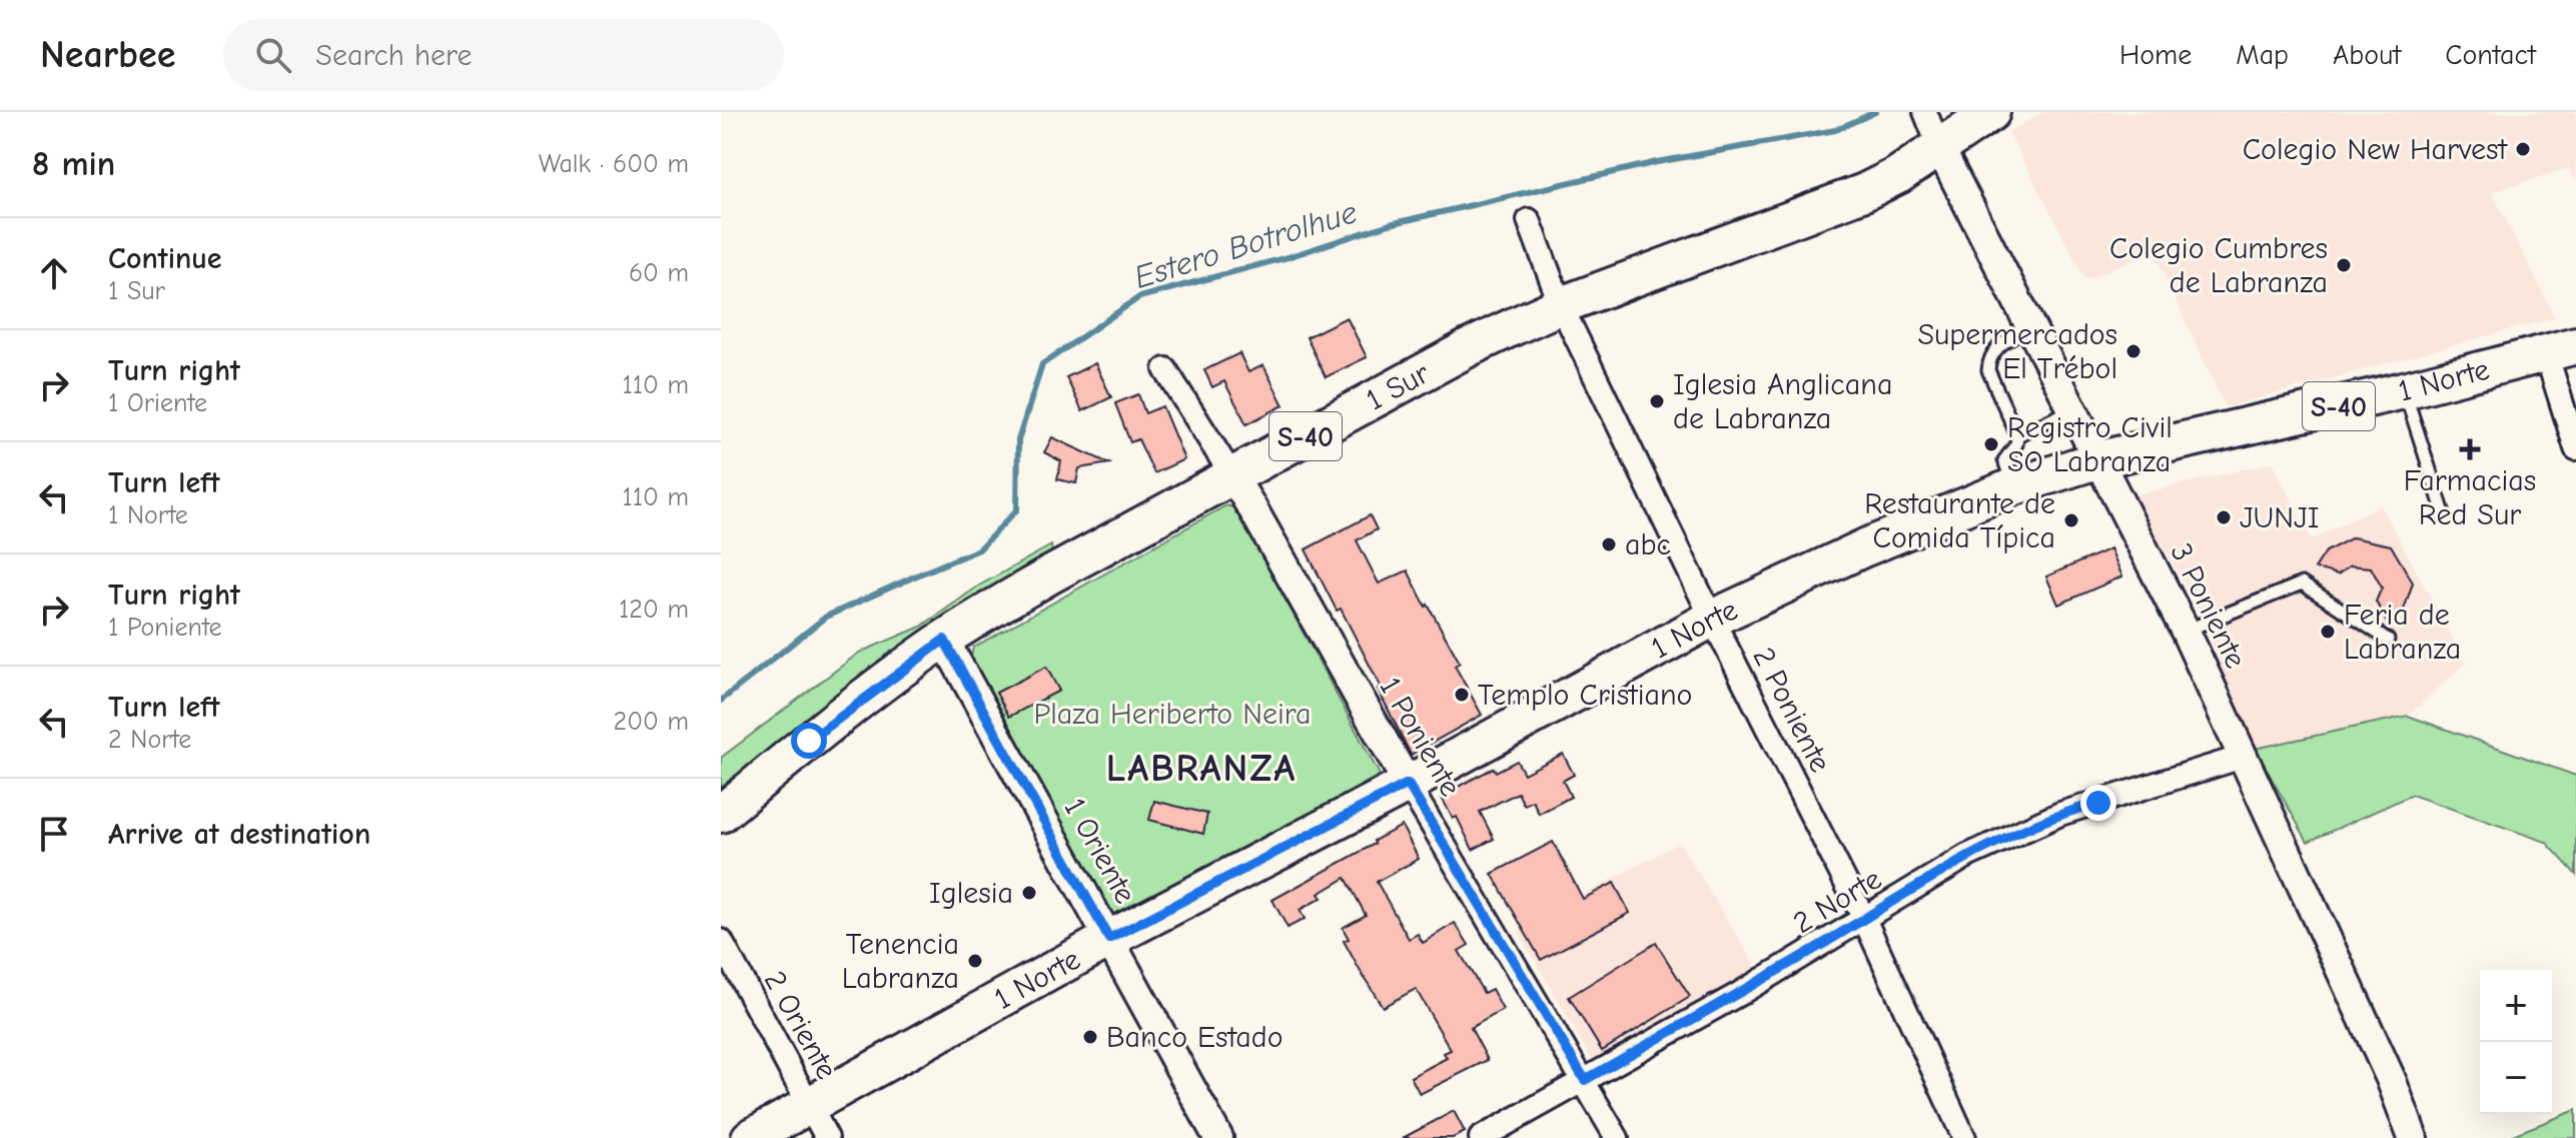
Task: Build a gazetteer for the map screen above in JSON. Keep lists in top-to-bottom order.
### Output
{
  "streets": {
    "main road": ["1 Norte", "1 Sur", "S-40"],
    "street": [
      "3 Poniente",
      "2 Poniente",
      "1 Poniente",
      "1 Oriente",
      "2 Norte",
      "2 Oriente"
    ]
  },
  "crossings": [
    ["1 Norte", "3 Poniente"],
    ["1 Norte", "2 Poniente"],
    ["1 Norte", "1 Poniente"],
    ["1 Norte", "1 Oriente"],
    ["1 Norte", "2 Oriente"],
    ["1 Sur", "3 Poniente"],
    ["1 Sur", "2 Poniente"],
    ["1 Sur", "1 Poniente"],
    ["1 Sur", "1 Oriente"],
    ["3 Poniente", "2 Norte"],
    ["2 Poniente", "2 Norte"],
    ["1 Poniente", "2 Norte"]
  ],
  "districts": ["LABRANZA"],
  "water": ["Estero Botrolhue"],
  "parks": ["Plaza Heriberto Neira"],
  "places": {
    "other": [
      "Colegio New Harvest",
      "Colegio Cumbres de Labranza",
      "Supermercados El Trébol",
      "Iglesia Anglicana de Labranza",
      "Registro Civil SO Labranza",
      "JUNJI",
      "Restaurante de Comida Típica",
      "abc",
      "Feria de Labranza",
      "Templo Cristiano",
      "Iglesia",
      "Tenencia Labranza",
      "Banco Estado"
    ],
    "health": ["Farmacias Red Sur"]
  },
  "page": {
    "header": "Nearbee",
    "search": "Search here",
    "nav": [
      "Home",
      "Map",
      "About",
      "Contact"
    ],
    "heading": ["8 min", "Walk · 600 m"],
    "list": [
      ["Continue", "1 Sur", "60 m"],
      ["Turn right", "1 Oriente", "110 m"],
      ["Turn left", "1 Norte", "110 m"],
      ["Turn right", "1 Poniente", "120 m"],
      ["Turn left", "2 Norte", "200 m"],
      "Arrive at destination"
    ],
    "map_buttons": ["+", "−"]
  }
}
